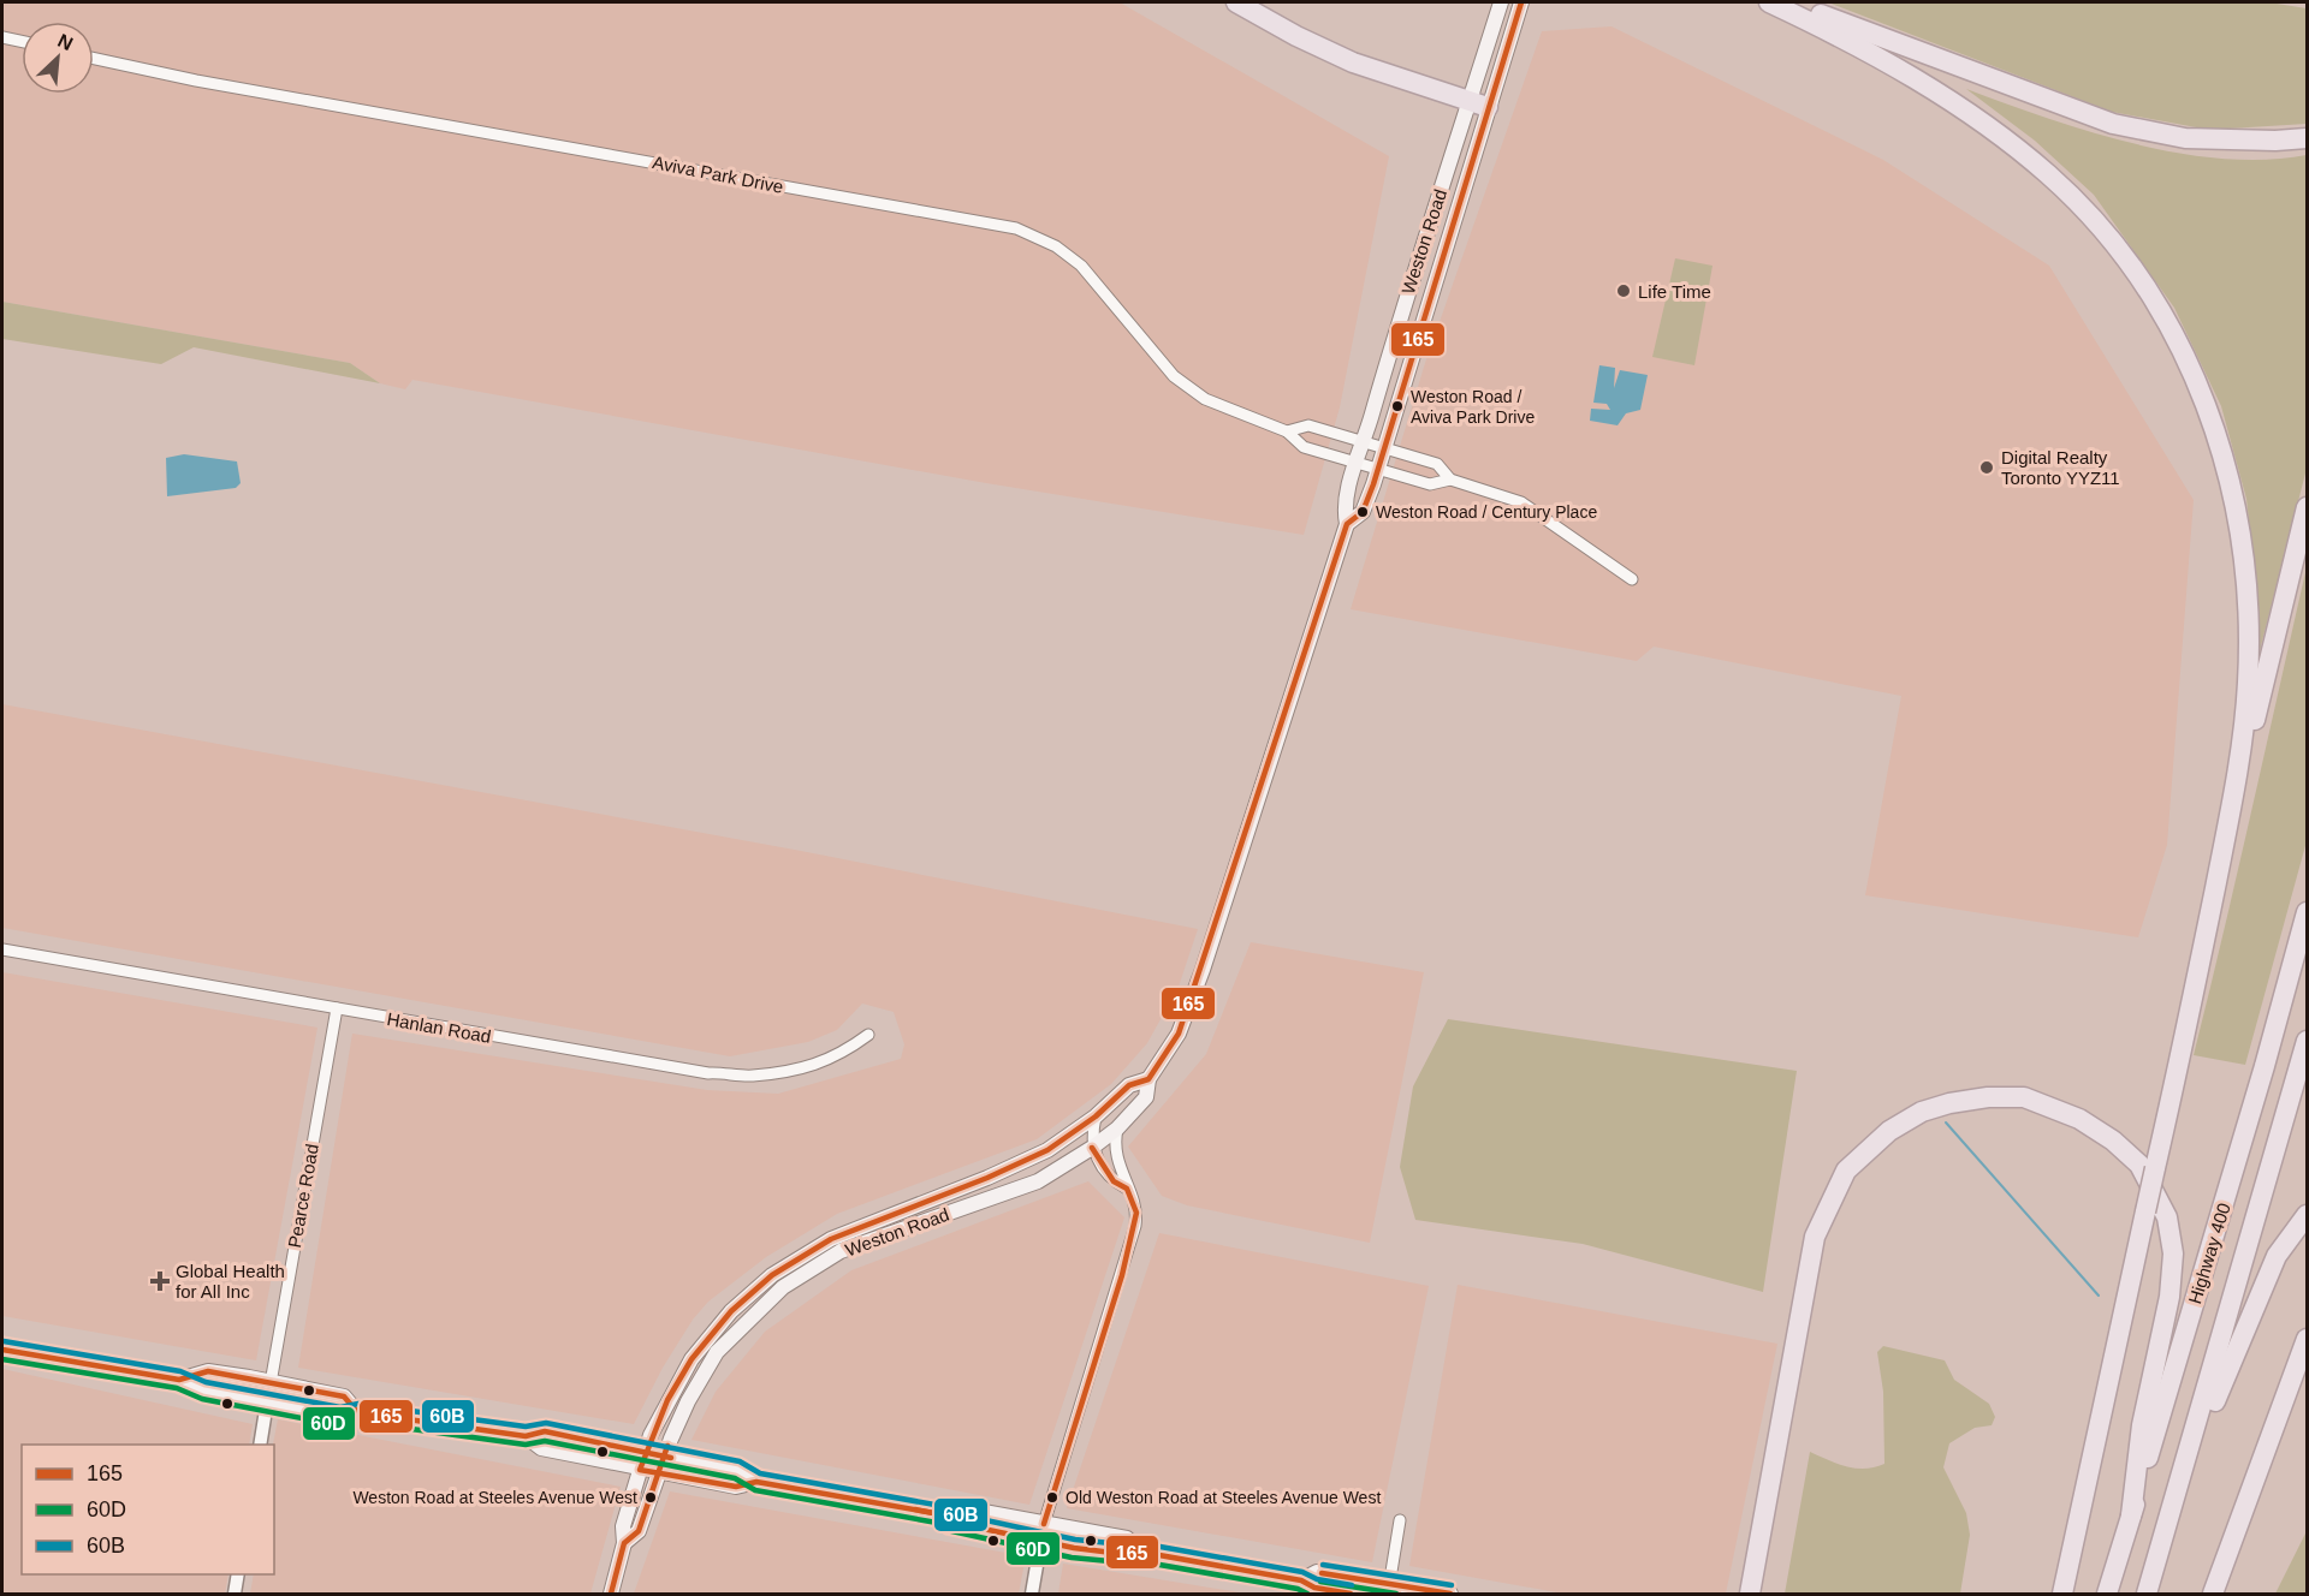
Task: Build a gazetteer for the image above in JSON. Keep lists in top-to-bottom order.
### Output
{
  "streets": {
    "highway": ["Highway 400"],
    "main road": ["Weston Road"],
    "street": ["Aviva Park Drive", "Hanlan Road", "Pearce Road"]
  },
  "crossings": [
    ["Aviva Park Drive", "Weston Road"],
    ["Hanlan Road", "Pearce Road"]
  ],
  "places": {
    "other": [
      "Life Time",
      "Weston Road / Aviva Park Drive",
      "Digital Realty Toronto YYZ11",
      "Weston Road / Century Place",
      "Weston Road at Steeles Avenue West",
      "Old Weston Road at Steeles Avenue West"
    ],
    "health": ["Global Health for All Inc"]
  },
  "lines": ["transit line 165", "transit line 60B", "transit line 60D"],
  "legend": ["165", "60D", "60B"],
  "north": "top right"
}
